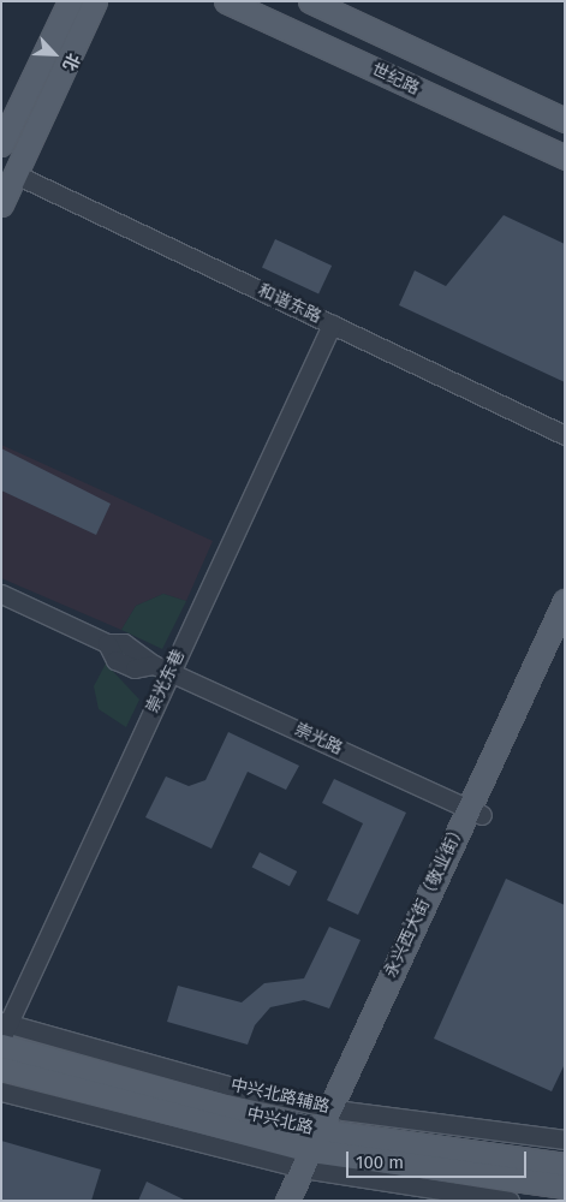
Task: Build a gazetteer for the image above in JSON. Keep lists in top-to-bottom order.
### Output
{
  "streets": {
    "main road": ["世纪路", "永兴西大街（敬业街）", "中兴北路"],
    "street": [
      "和谐东路",
      "崇光东巷",
      "崇光路",
      "中兴北路辅路"
    ]
  },
  "crossings": [
    ["和谐东路", "崇光东巷"],
    ["崇光东巷", "崇光路"],
    ["崇光东巷", "中兴北路辅路"],
    ["崇光路", "永兴西大街（敬业街）"],
    ["永兴西大街（敬业街）", "中兴北路辅路"],
    ["永兴西大街（敬业街）", "中兴北路"]
  ],
  "scale_bar": "100 m",
  "north": "bottom right"
}
